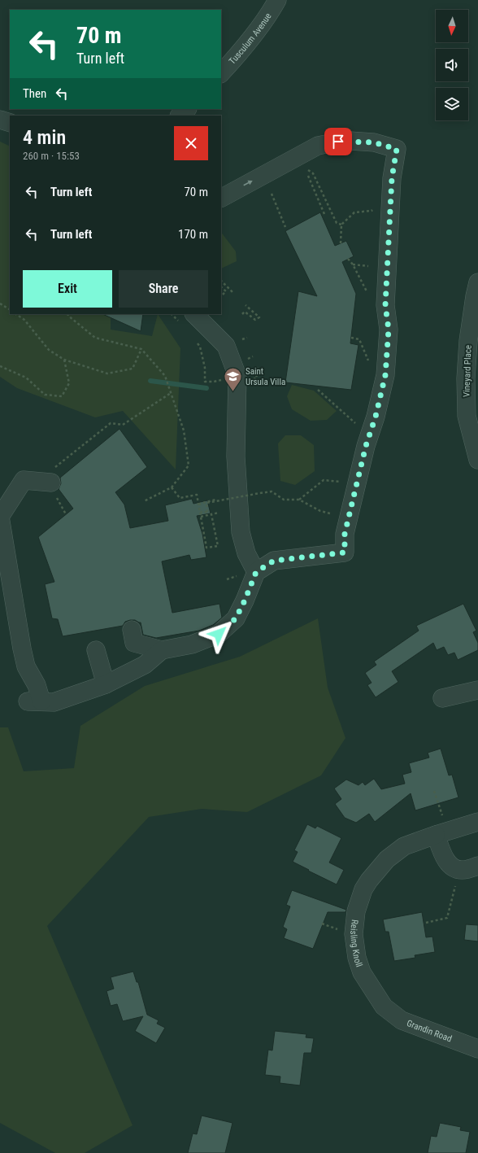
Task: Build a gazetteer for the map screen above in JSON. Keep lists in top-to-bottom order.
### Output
{
  "streets": {
    "street": [
      "Tusculum Avenue",
      "Vineyard Place",
      "Reisling Knoll",
      "Grandin Road"
    ]
  },
  "crossings": [
    ["Reisling Knoll", "Grandin Road"]
  ],
  "places": {
    "school or university": ["Saint Ursula Villa"]
  },
  "north": "bottom",
  "page": {
    "turn": ["70 m", "Turn left"],
    "then": "Then",
    "heading": ["4 min", "260 m · 15:53"],
    "list": [
      {
        "name": "Turn left",
        "value": "70 m"
      },
      {
        "name": "Turn left",
        "value": "170 m"
      }
    ],
    "buttons": ["Exit", "Share"]
  }
}
